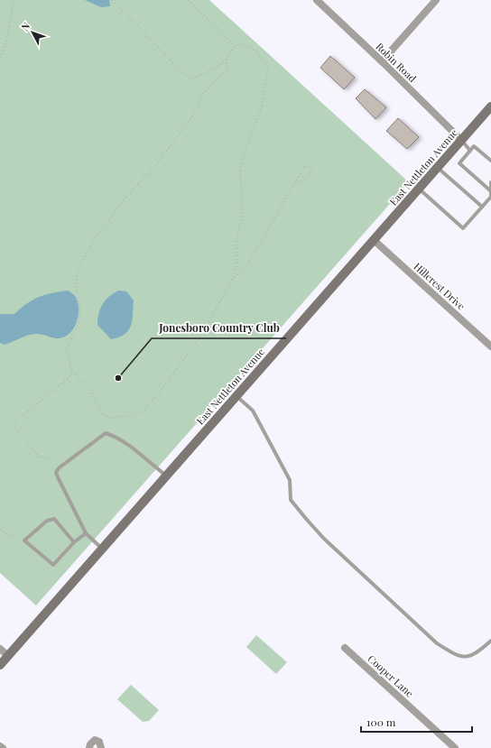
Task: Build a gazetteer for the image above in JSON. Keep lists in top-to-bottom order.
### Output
{
  "streets": {
    "main road": ["East Nettleton Avenue"],
    "street": ["Robin Road", "Hillcrest Drive", "Cooper Lane"]
  },
  "crossings": [
    ["Robin Road", "East Nettleton Avenue"],
    ["East Nettleton Avenue", "Hillcrest Drive"]
  ],
  "places": ["Jonesboro Country Club"],
  "scale_bar": "100 m",
  "north": "top left"
}
